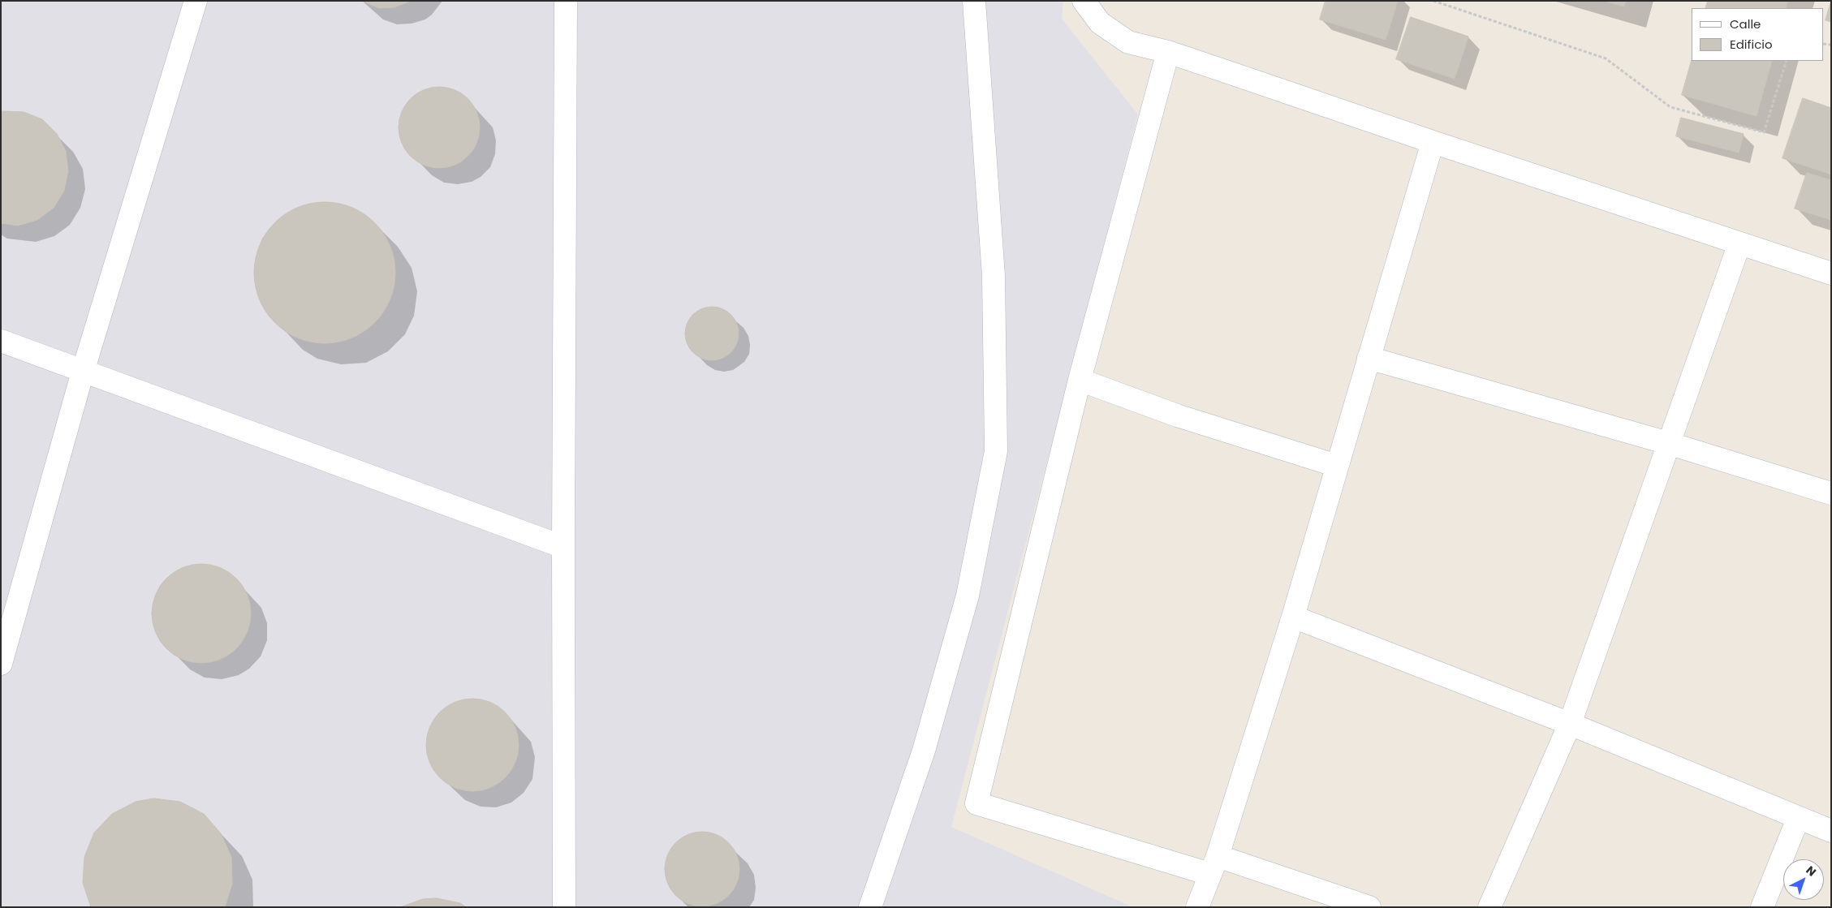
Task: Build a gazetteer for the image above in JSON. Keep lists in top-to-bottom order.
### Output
{
  "legend": ["Calle", "Edificio"],
  "north": "top right"
}
